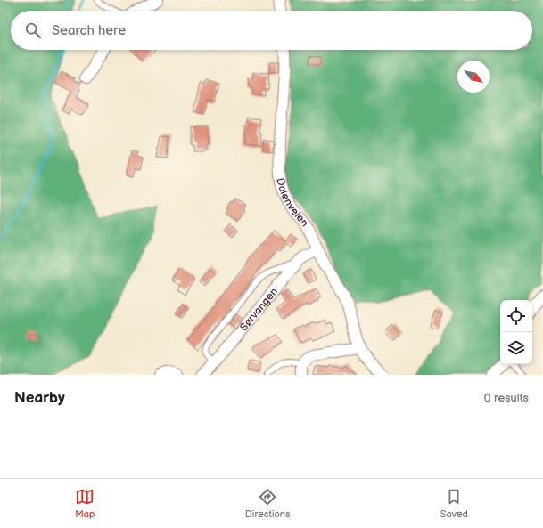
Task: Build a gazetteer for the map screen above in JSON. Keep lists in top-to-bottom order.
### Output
{
  "streets": {
    "street": ["Dalenveien", "Sørvangen"]
  },
  "crossings": [
    ["Dalenveien", "Sørvangen"]
  ],
  "north": "bottom right",
  "page": {
    "search": "Search here",
    "heading": ["Nearby", "0 results"],
    "nav": ["Map", "Directions", "Saved"]
  }
}
